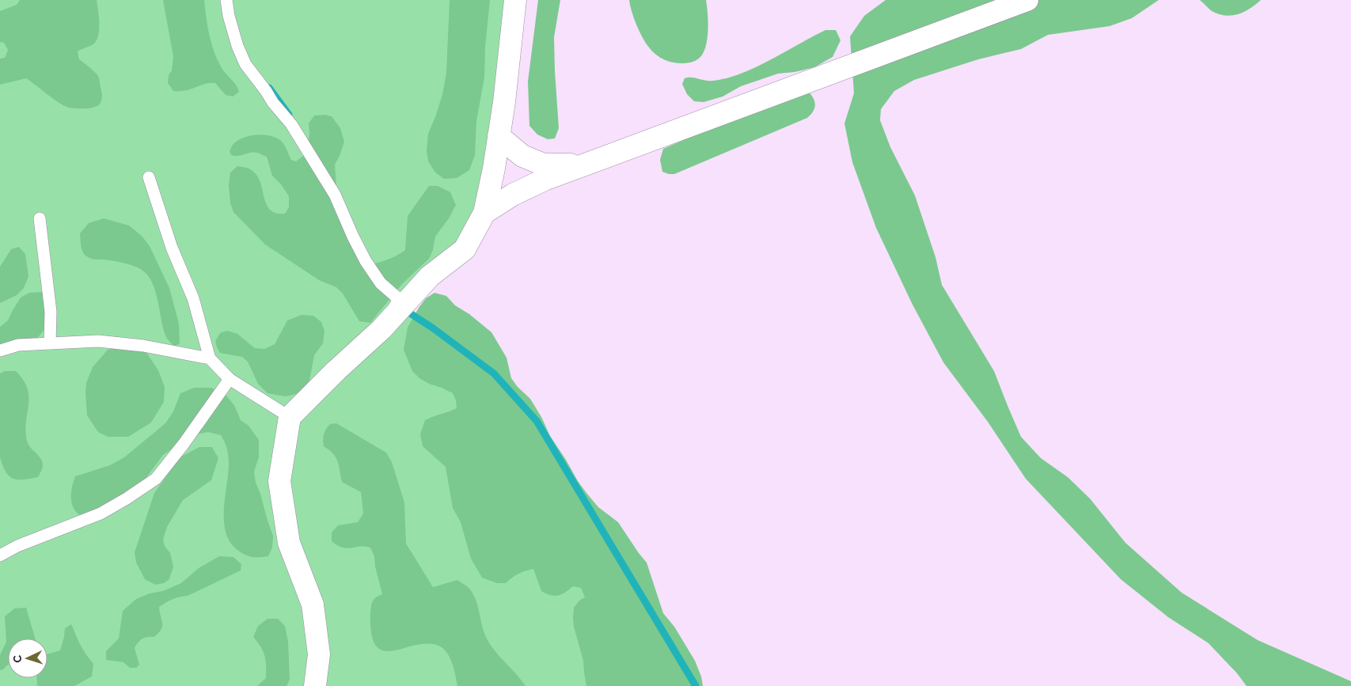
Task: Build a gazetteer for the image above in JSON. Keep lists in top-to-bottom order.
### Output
{
  "north": "left"
}
